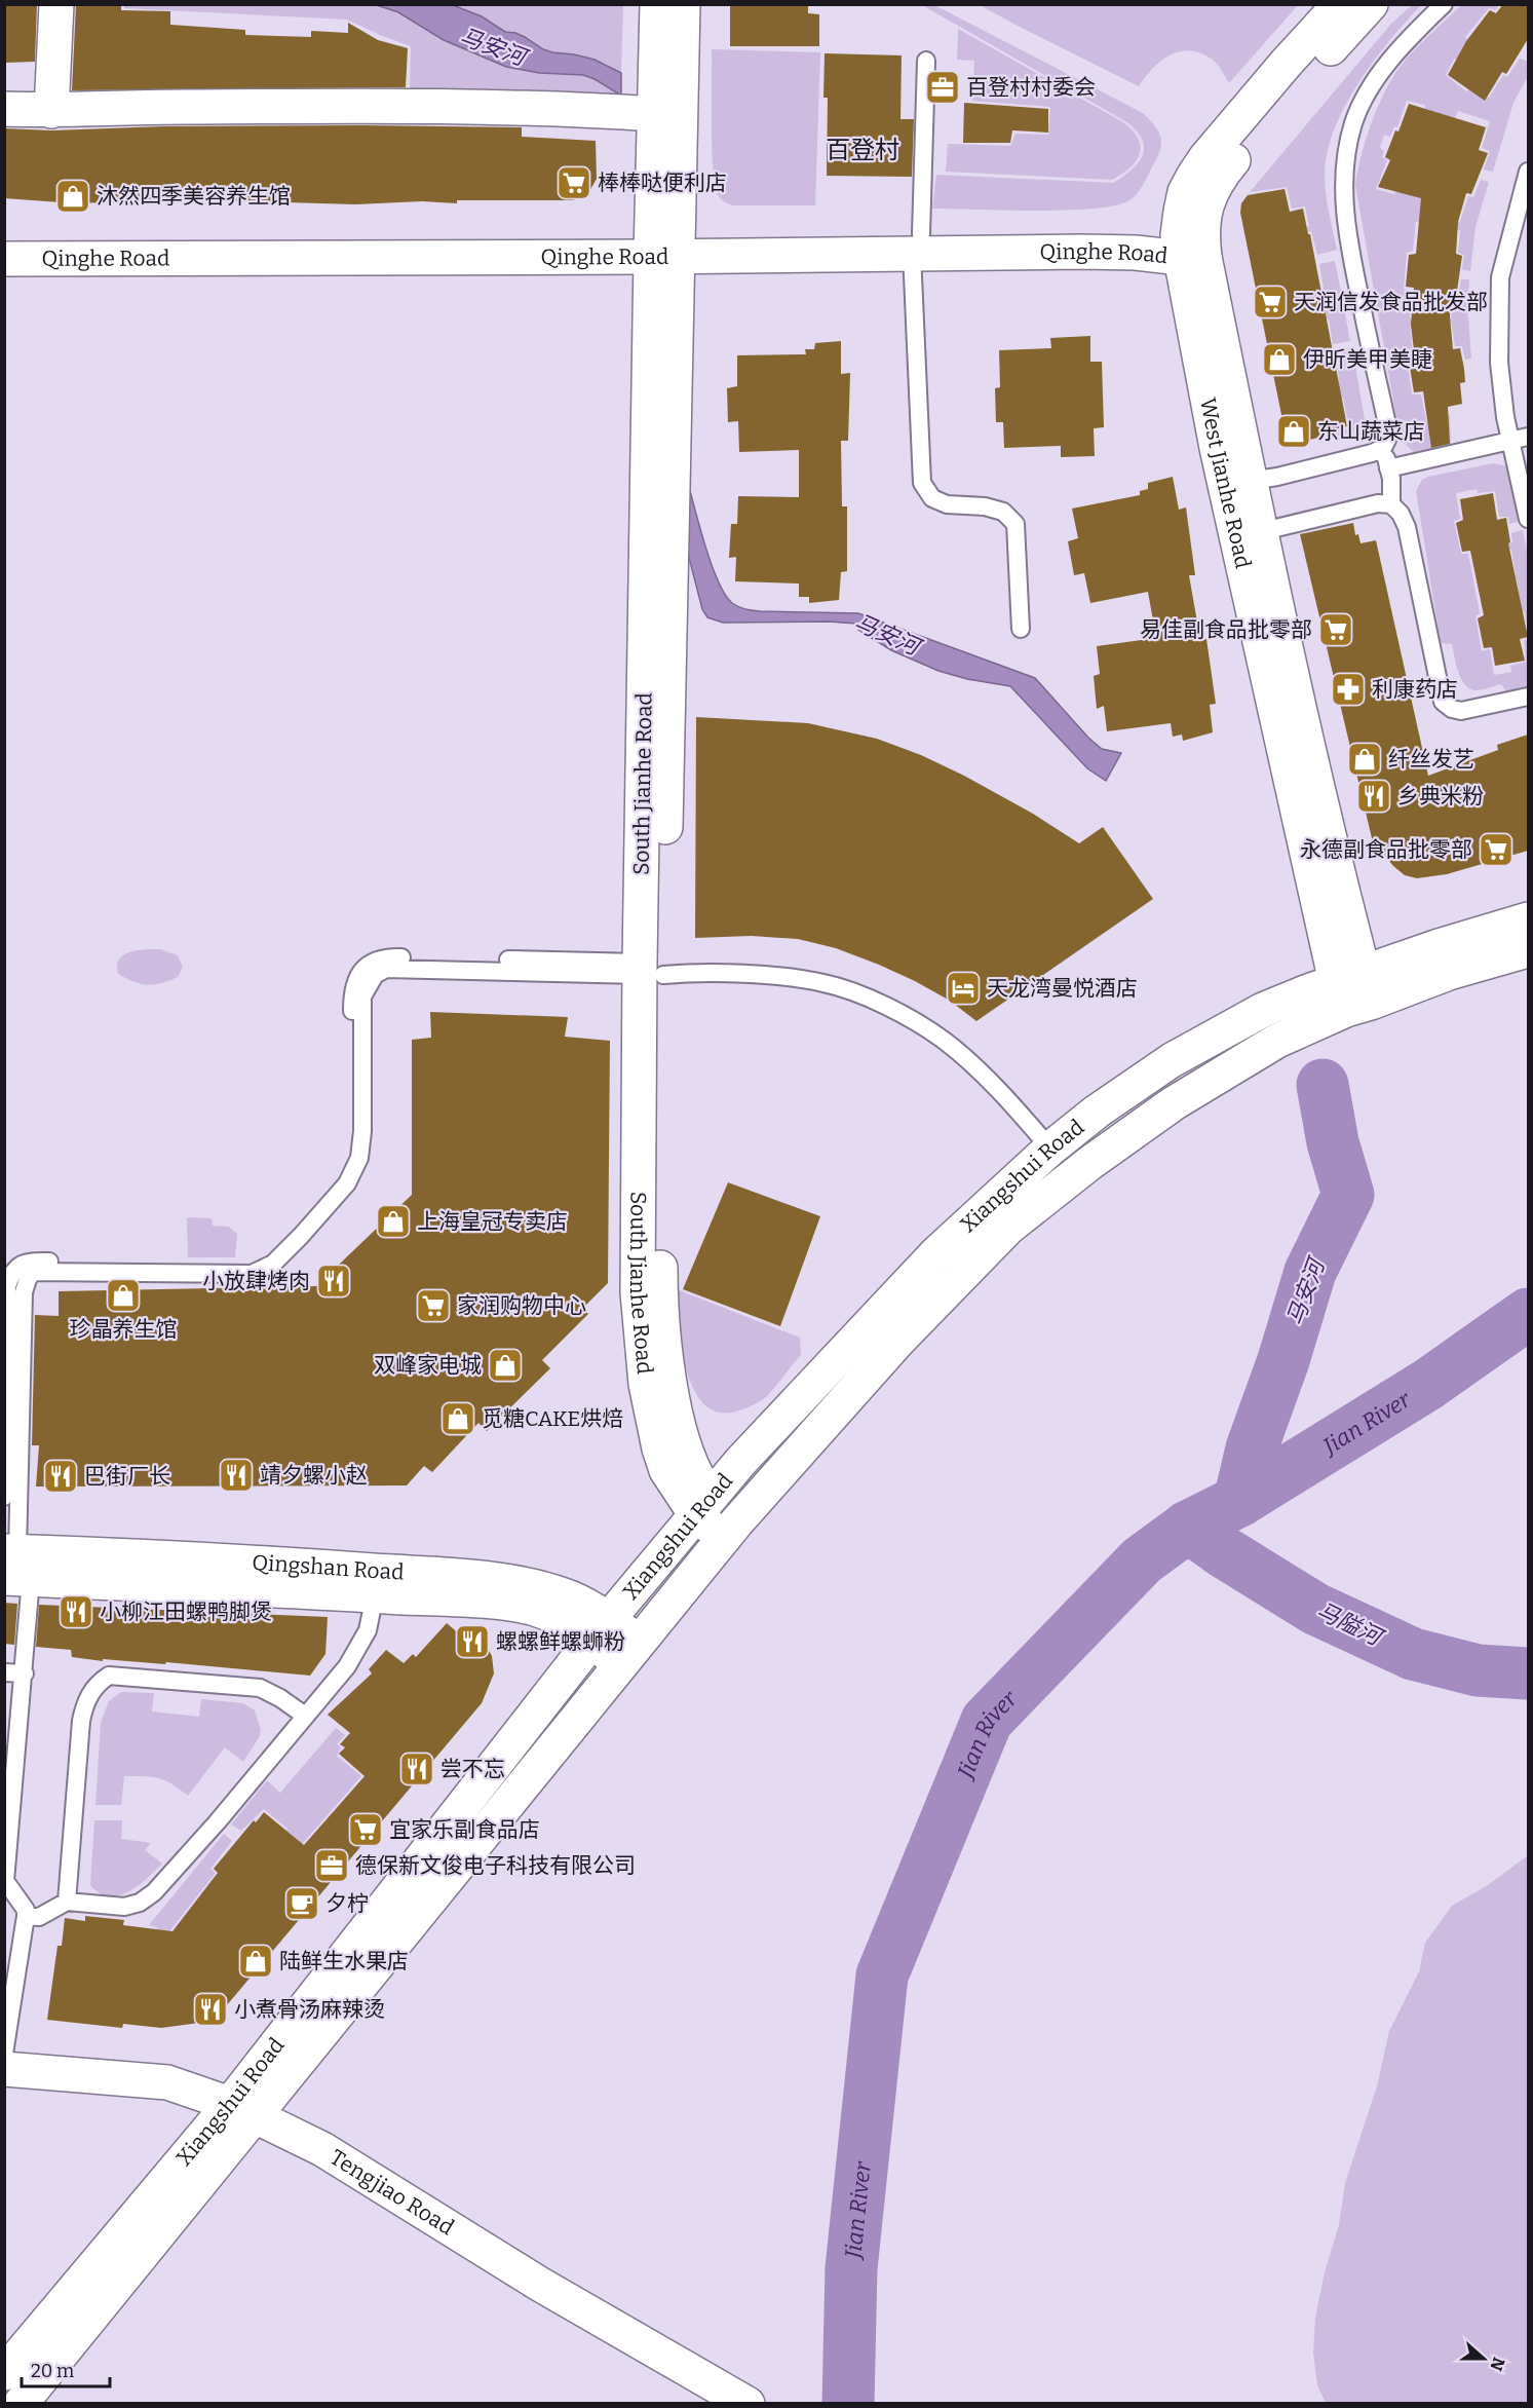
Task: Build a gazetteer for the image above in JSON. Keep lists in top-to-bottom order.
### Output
{
  "streets": {
    "main road": [
      "Qinghe Road",
      "West Jianhe Road",
      "South Jianhe Road",
      "Xiangshui Road",
      "Qingshan Road",
      "Tengjiao Road"
    ]
  },
  "crossings": [
    ["Qinghe Road", "West Jianhe Road"],
    ["Qinghe Road", "South Jianhe Road"],
    ["West Jianhe Road", "Xiangshui Road"],
    ["South Jianhe Road", "Xiangshui Road"],
    ["Xiangshui Road", "Qingshan Road"],
    ["Xiangshui Road", "Tengjiao Road"]
  ],
  "districts": ["百登村"],
  "water": ["马安河", "Jian River", "马隘河"],
  "places": {
    "office": ["百登村村委会", "德保新文俊电子科技有限公司"],
    "supermarket": [
      "棒棒哒便利店",
      "天润信发食品批发部",
      "易佳副食品批零部",
      "永德副食品批零部",
      "家润购物中心",
      "宜家乐副食品店"
    ],
    "shop": [
      "沐然四季美容养生馆",
      "伊昕美甲美睫",
      "东山蔬菜店",
      "纤丝发艺",
      "上海皇冠专卖店",
      "珍晶养生馆",
      "双峰家电城",
      "觅糖CAKE烘焙",
      "陆鲜生水果店"
    ],
    "pharmacy": ["利康药店"],
    "restaurant": [
      "乡典米粉",
      "小放肆烤肉",
      "靖夕螺小赵",
      "巴街厂长",
      "小柳江田螺鸭脚煲",
      "螺螺鲜螺蛳粉",
      "尝不忘",
      "小煮骨汤麻辣烫"
    ],
    "hotel": ["天龙湾曼悦酒店"],
    "cafe": ["夕柠"]
  },
  "scale_bar": "20 m",
  "north": "right"
}
